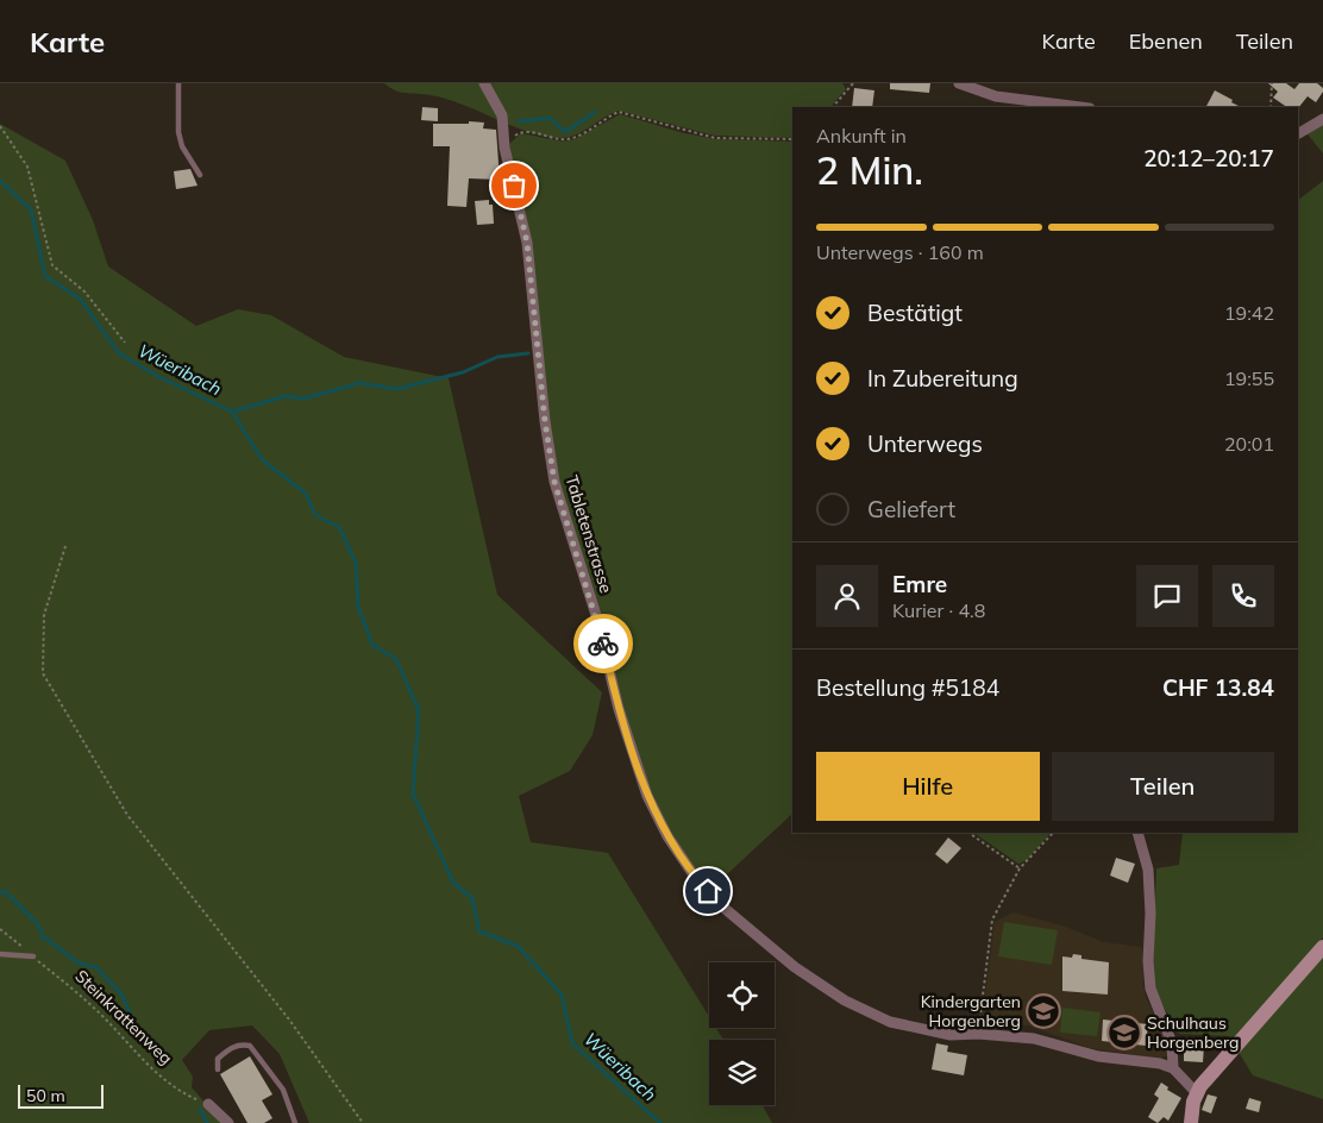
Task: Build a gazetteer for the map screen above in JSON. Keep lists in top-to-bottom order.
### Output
{
  "streets": {
    "street": ["Tabletenstrasse"],
    "path": ["Steinkrattenweg"]
  },
  "water": ["Wüeribach"],
  "places": {
    "school or university": ["Kindergarten Horgenberg", "Schulhaus Horgenberg"]
  },
  "scale_bar": "50 m",
  "page": {
    "header": "Karte",
    "nav": ["Karte", "Ebenen", "Teilen"],
    "heading": ["2 Min.", "Ankunft in", "20:12–20:17"],
    "panel": [
      "Emre",
      "Kurier · 4.8",
      "Bestellung #5184",
      "CHF 13.84"
    ],
    "bar": "Unterwegs · 160 m",
    "list": [
      ["Bestätigt", "19:42"],
      ["In Zubereitung", "19:55"],
      ["Unterwegs", "20:01"],
      "Geliefert"
    ],
    "buttons": ["Hilfe", "Teilen"],
    "scale": "50 m"
  }
}
